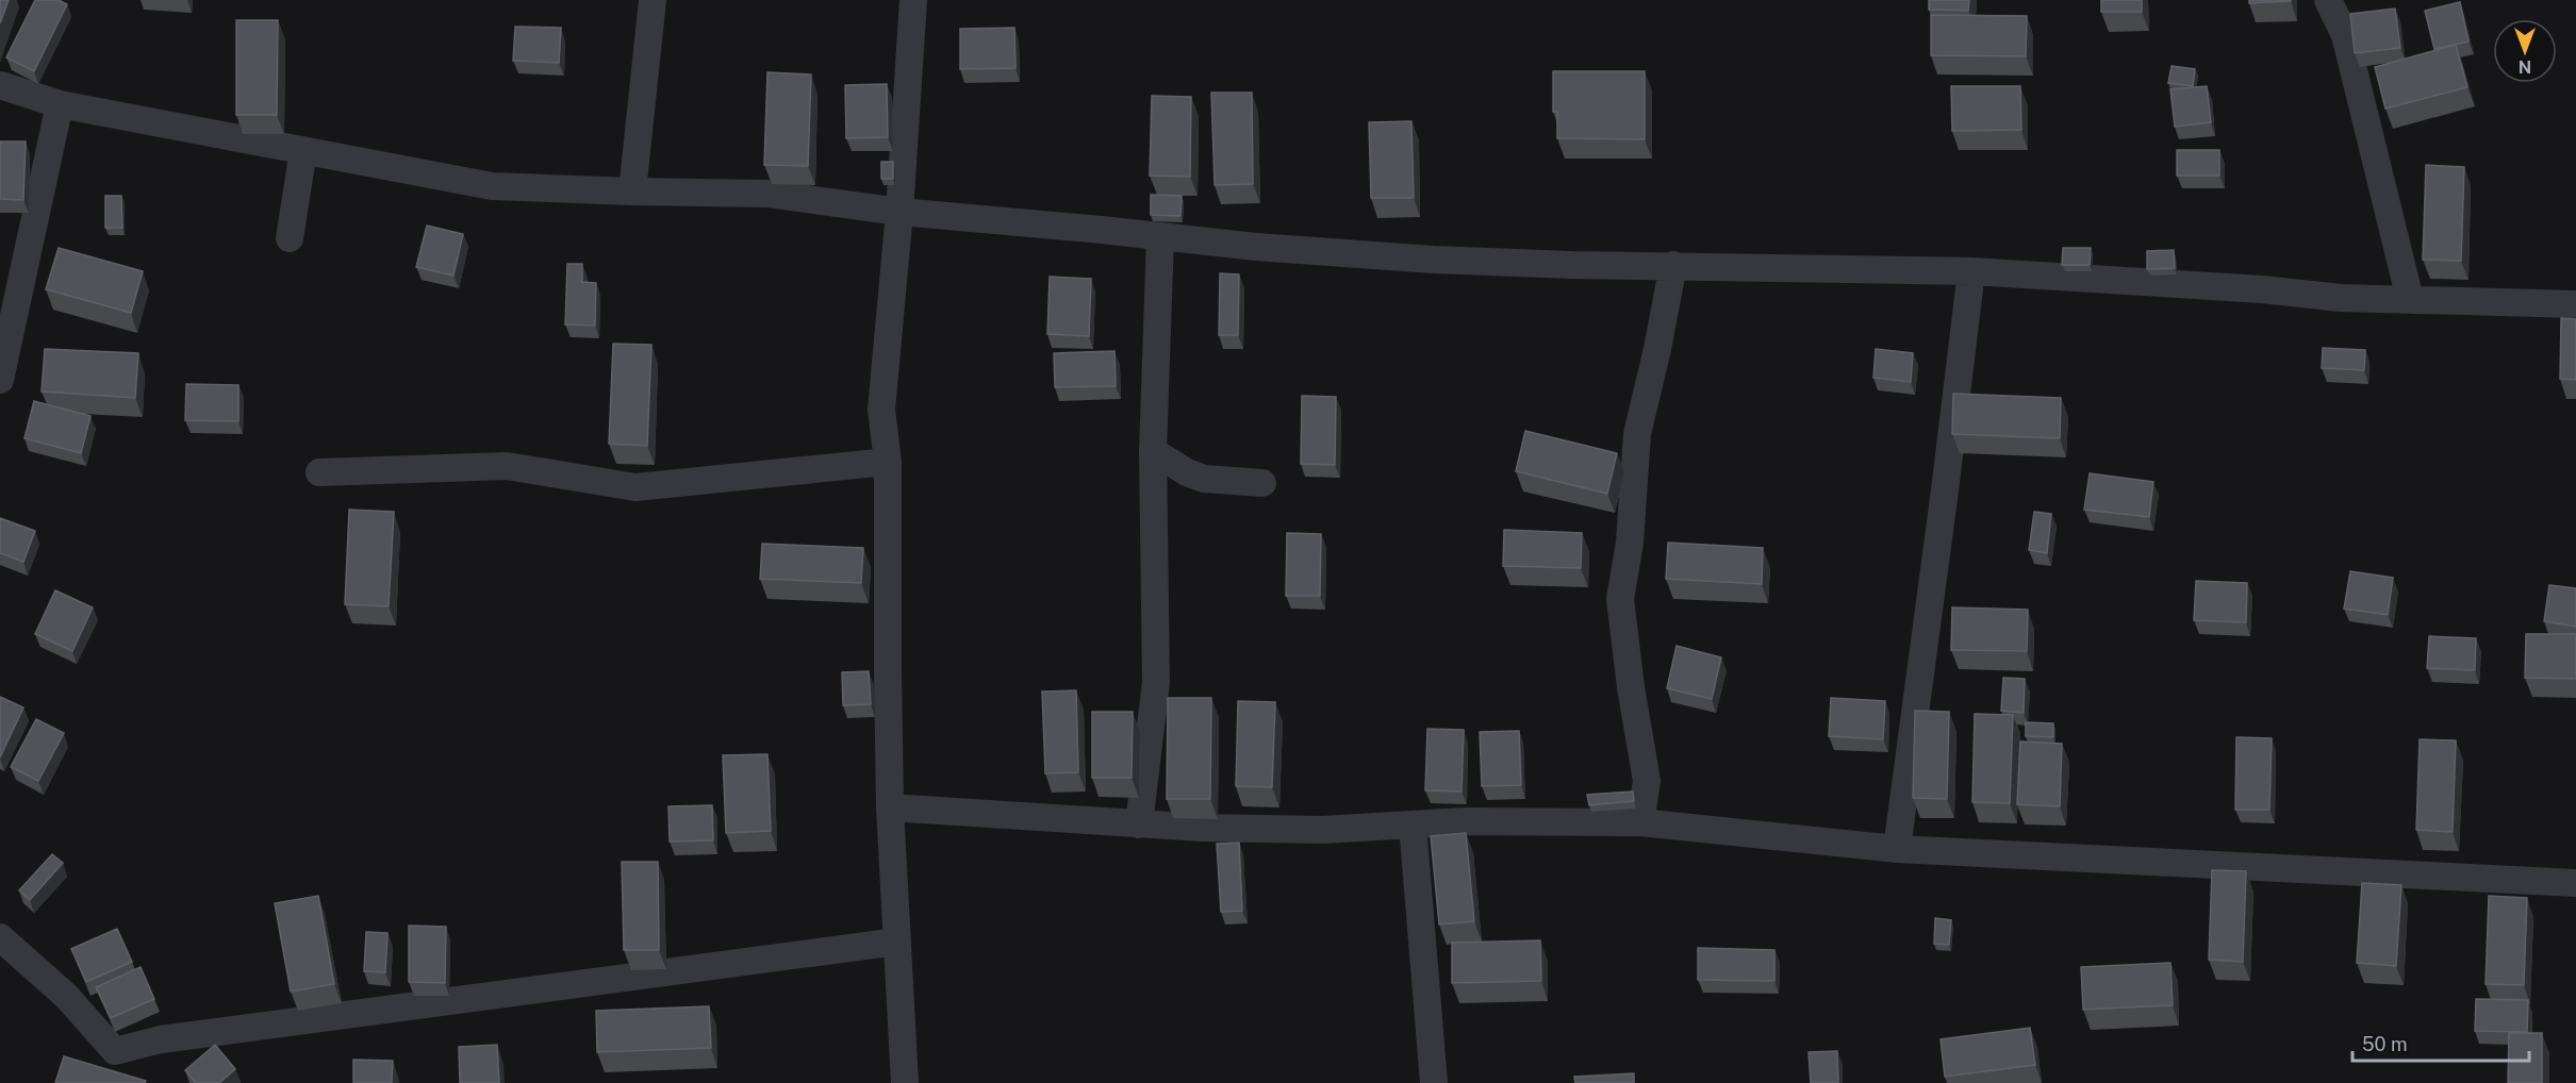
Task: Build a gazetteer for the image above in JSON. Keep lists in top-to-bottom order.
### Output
{
  "scale_bar": "50 m",
  "north": "bottom"
}
